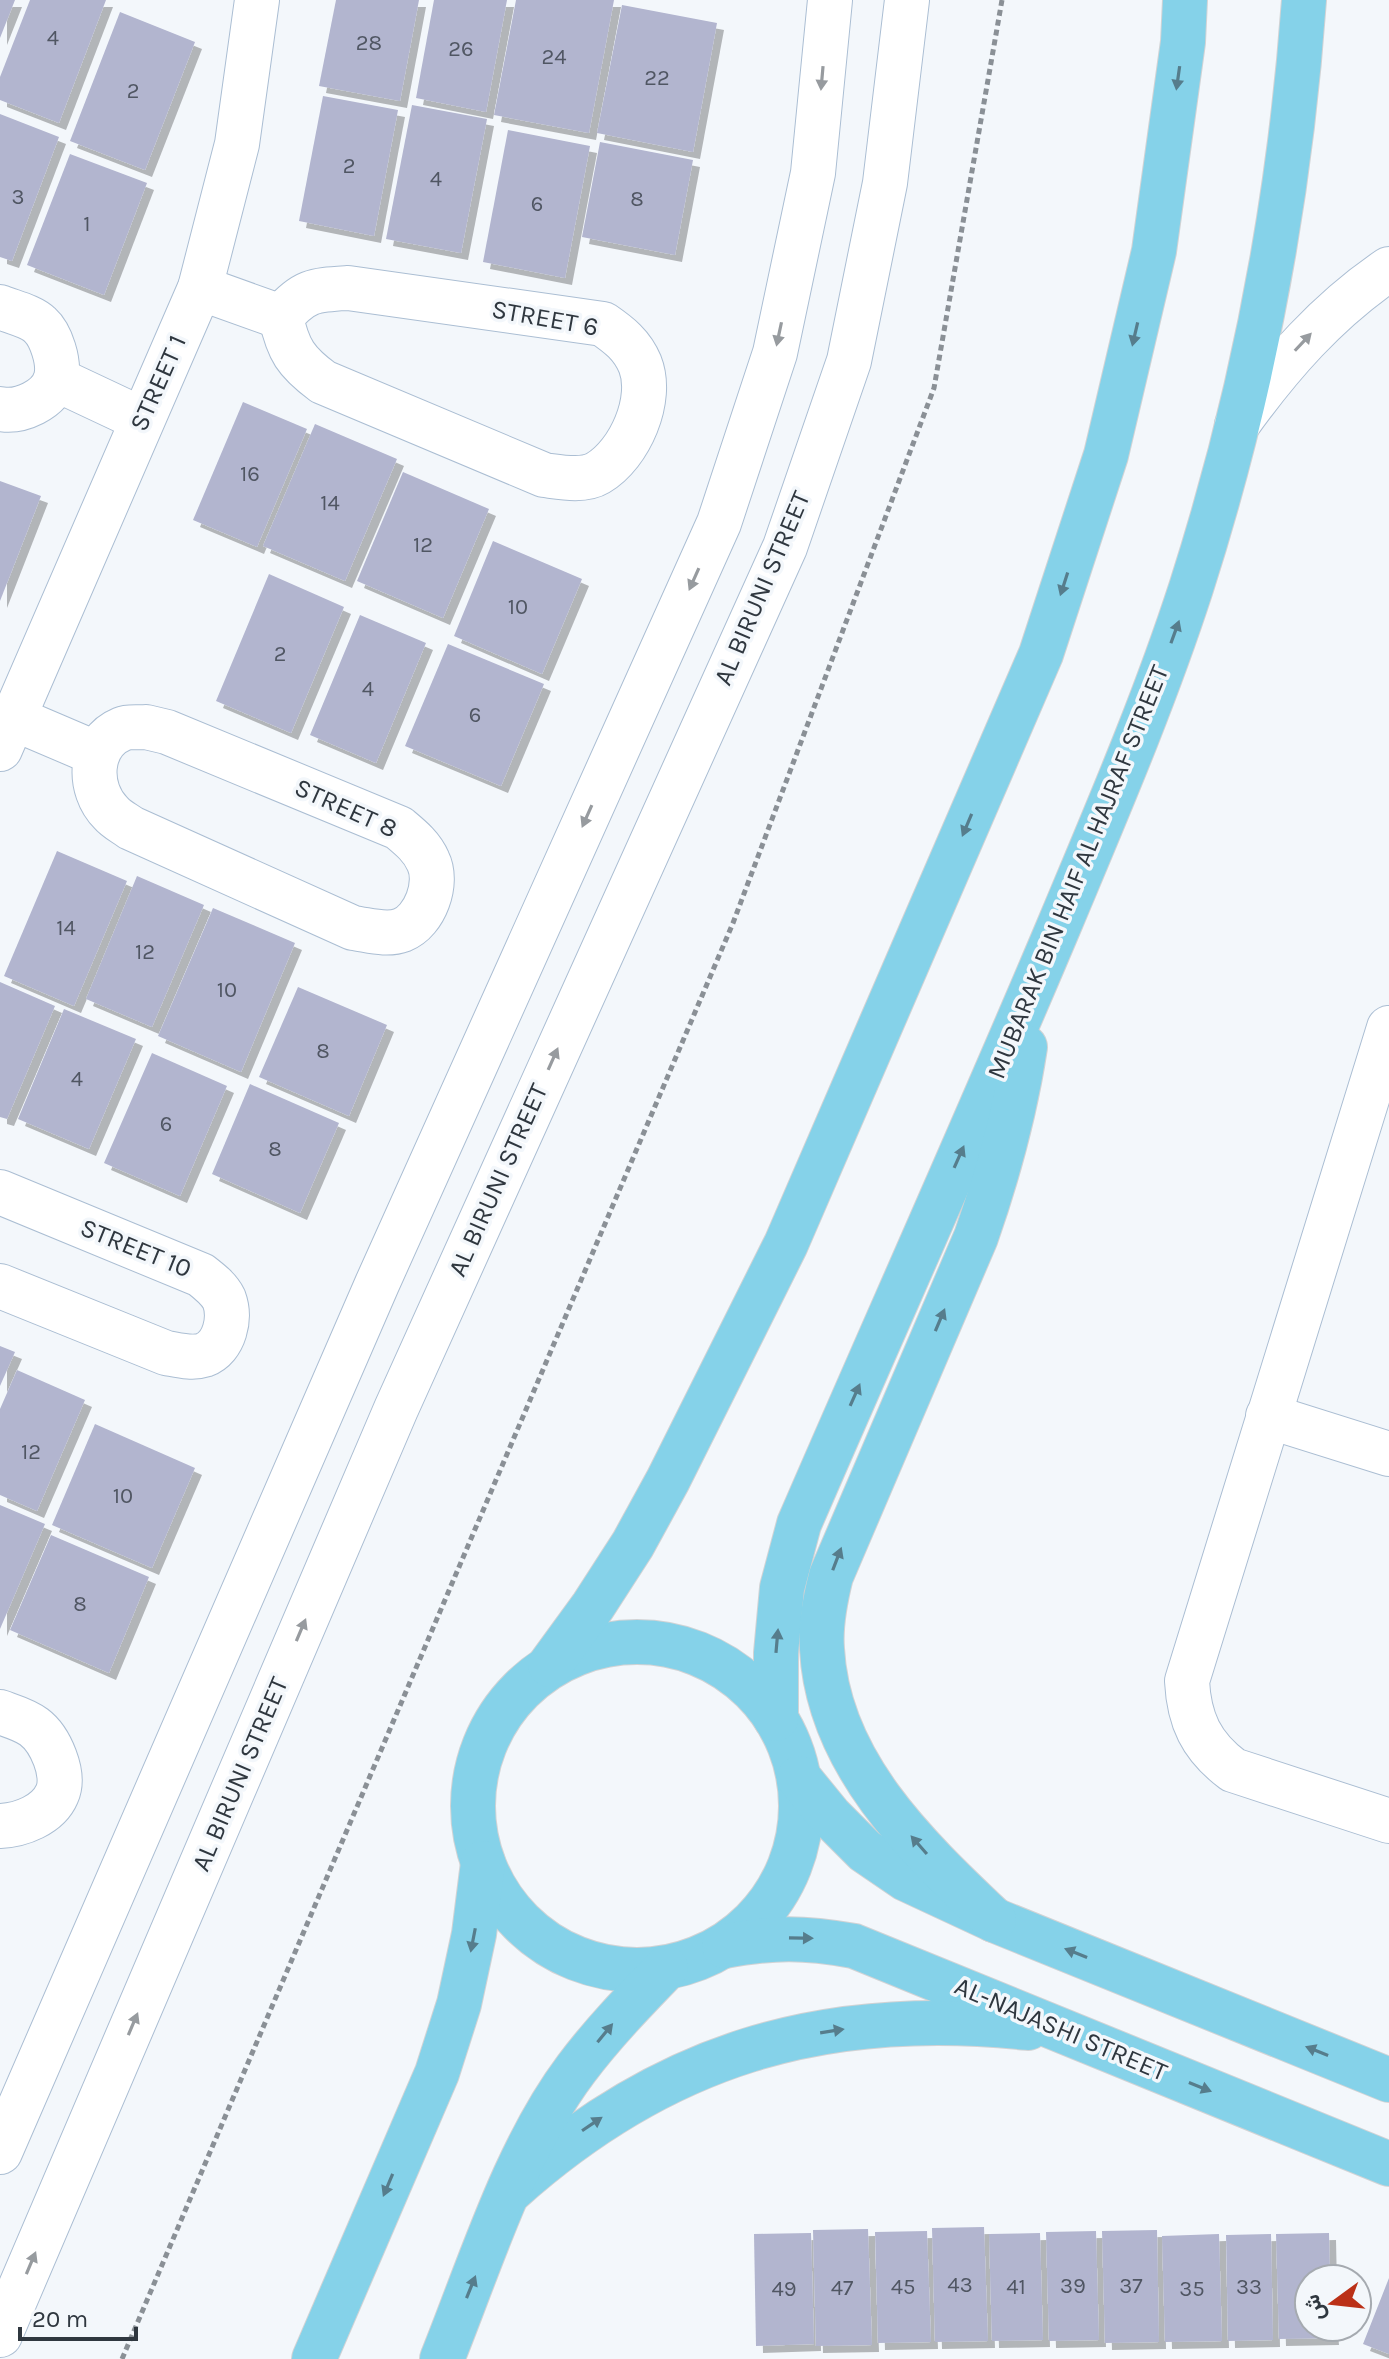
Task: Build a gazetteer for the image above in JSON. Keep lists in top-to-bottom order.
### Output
{
  "streets": {
    "main road": ["MUBARAK BIN HAIF AL HAJRAF STREET", "AL-NAJASHI STREET"],
    "street": [
      "STREET 6",
      "STREET 1",
      "AL BIRUNI STREET",
      "STREET 8",
      "STREET 10"
    ]
  },
  "house_numbers": [
    "4",
    "28",
    "26",
    "24",
    "22",
    "2",
    "2",
    "4",
    "3",
    "8",
    "6",
    "1",
    "16",
    "14",
    "12",
    "10",
    "2",
    "4",
    "6",
    "14",
    "12",
    "10",
    "8",
    "4",
    "6",
    "8",
    "12",
    "10",
    "8",
    "43",
    "39",
    "37",
    "45",
    "41",
    "33",
    "47",
    "49",
    "35"
  ],
  "scale_bar": "20 m",
  "north": "left"
}
